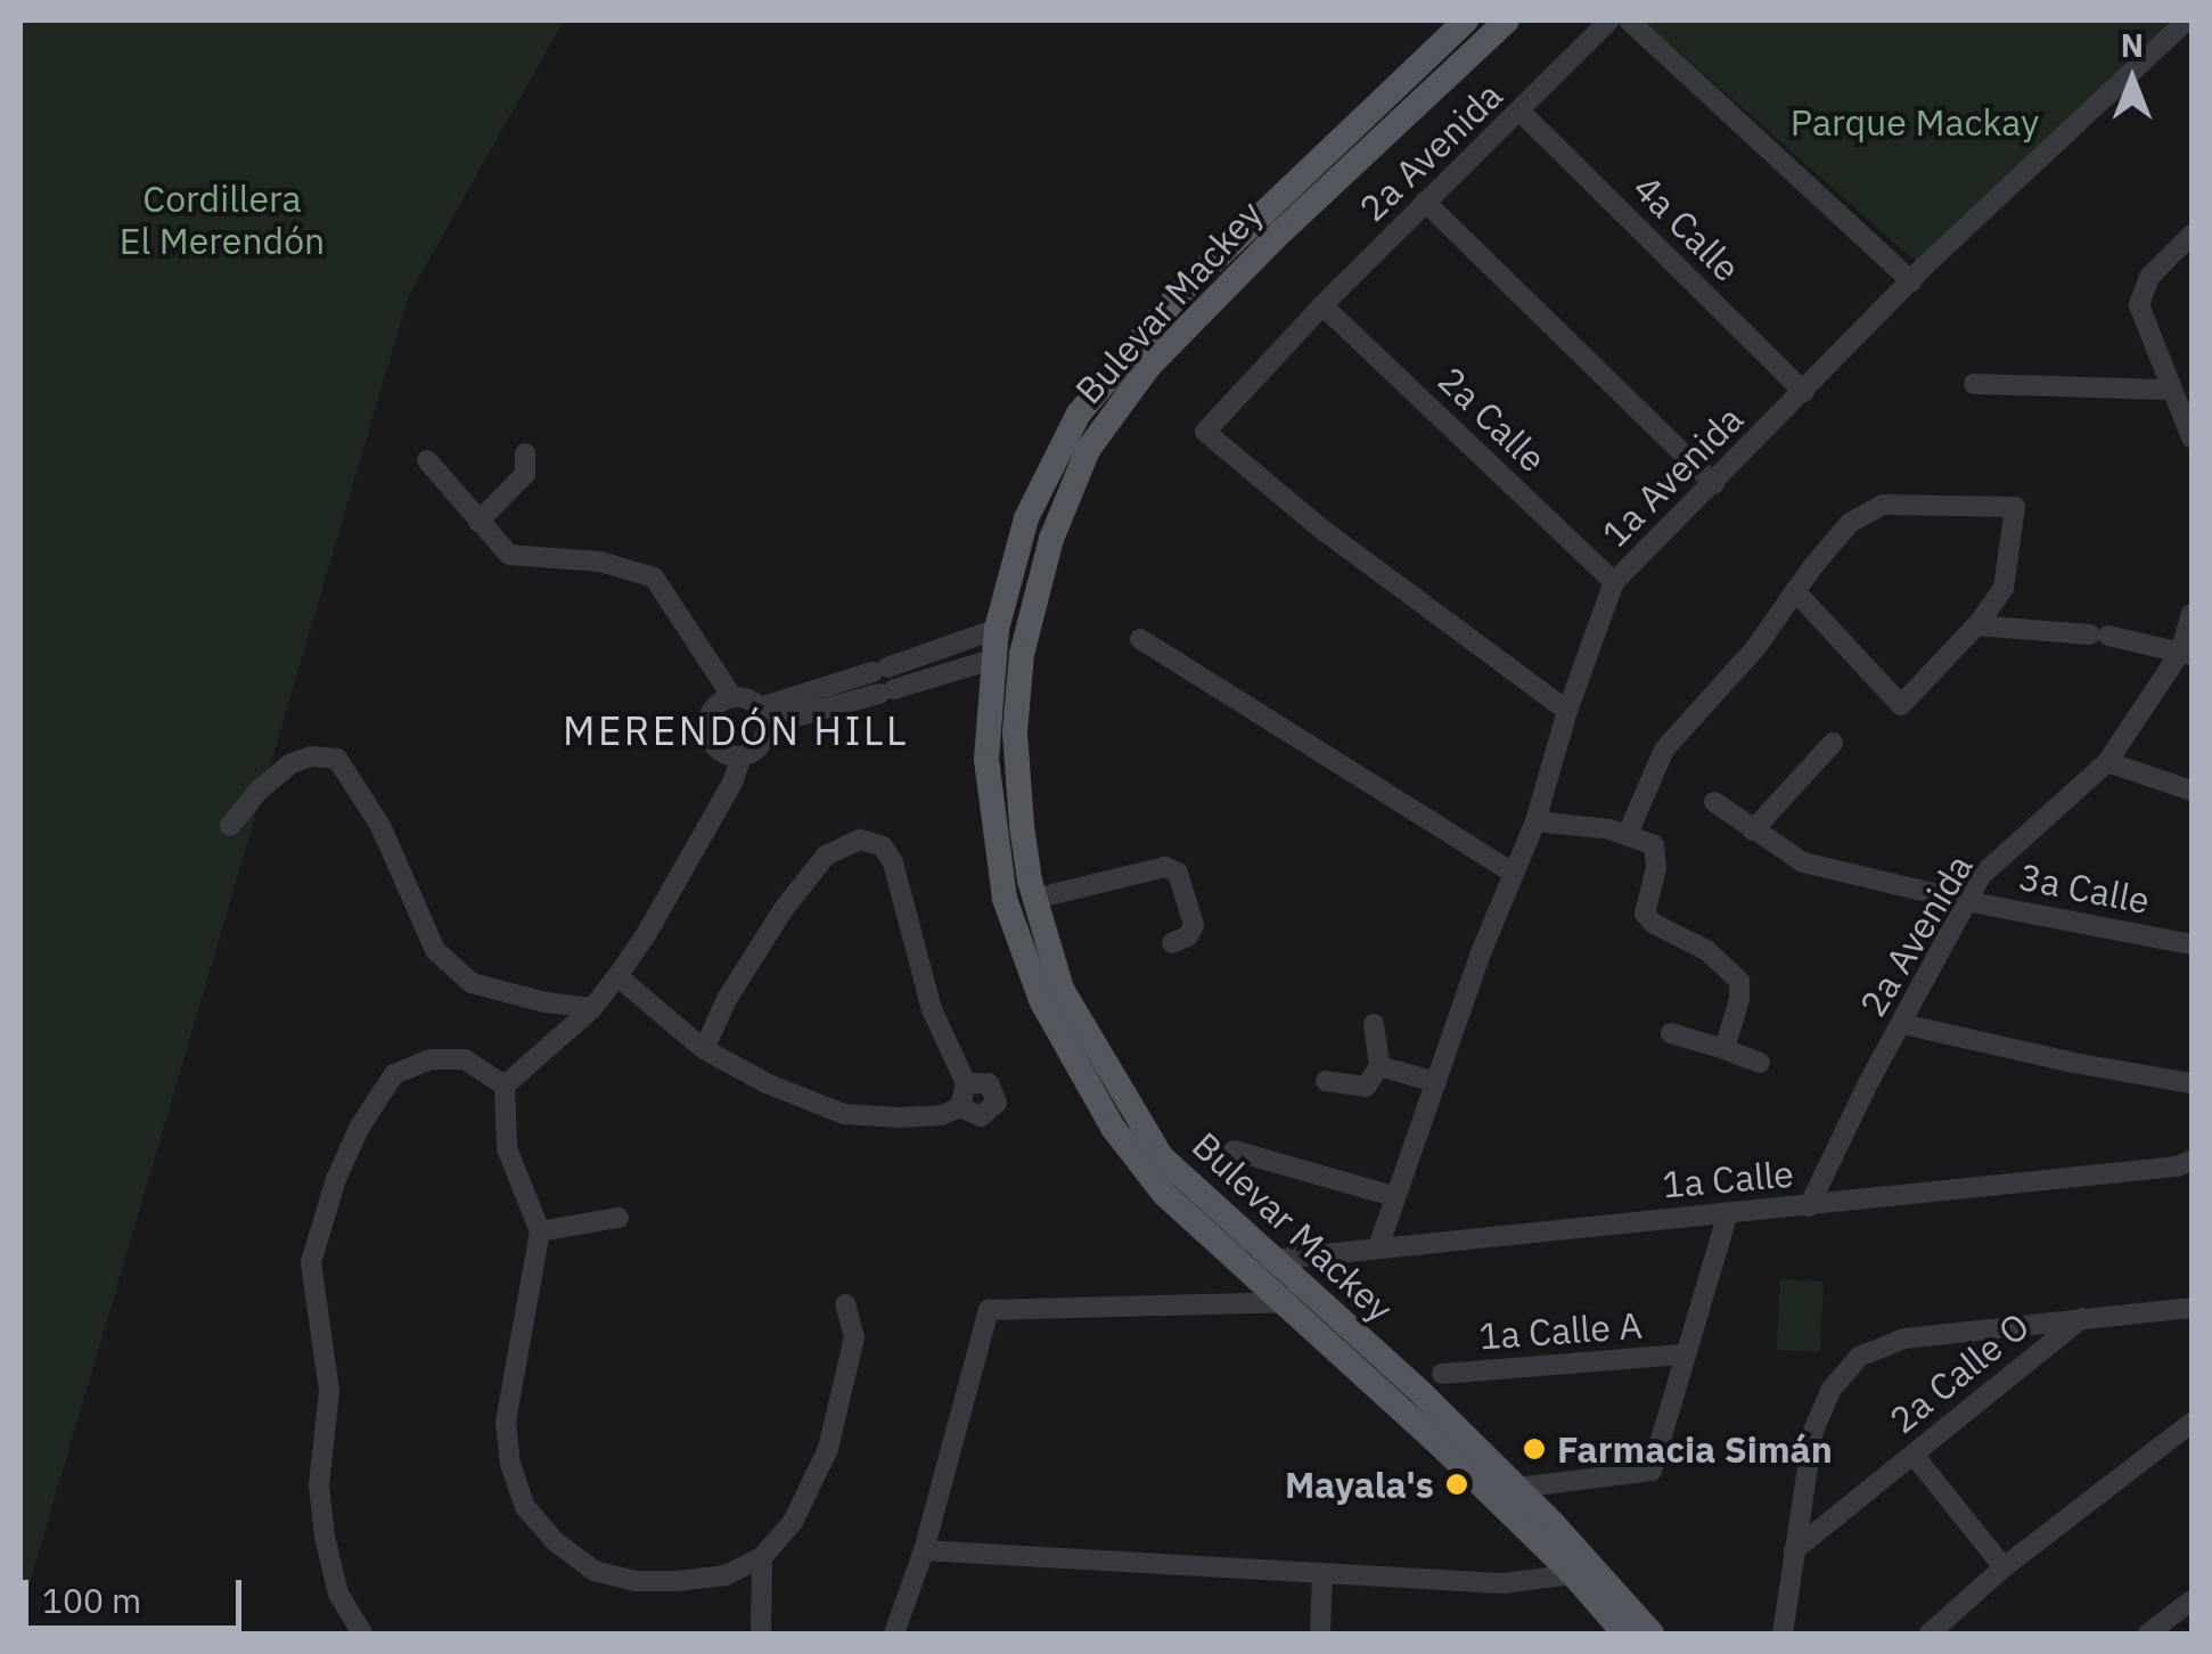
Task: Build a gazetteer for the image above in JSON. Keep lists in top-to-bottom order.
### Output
{
  "streets": {
    "main road": ["Bulevar Mackey"],
    "street": [
      "2a Avenida",
      "4a Calle",
      "2a Calle",
      "1a Avenida",
      "3a Calle",
      "1a Calle",
      "1a Calle A",
      "2a Calle O"
    ]
  },
  "crossings": [
    ["2a Avenida", "4a Calle"],
    ["2a Avenida", "2a Calle"],
    ["2a Avenida", "1a Avenida"],
    ["2a Avenida", "3a Calle"],
    ["2a Avenida", "1a Calle"],
    ["4a Calle", "1a Avenida"],
    ["Bulevar Mackey", "1a Calle"],
    ["2a Calle", "1a Avenida"],
    ["1a Avenida", "1a Calle"]
  ],
  "districts": ["MERENDÓN HILL"],
  "parks": ["Parque Mackay", "Cordillera El Merendón"],
  "places": ["Farmacia Simán", "Mayala's"],
  "scale_bar": "100 m",
  "north": "top"
}
